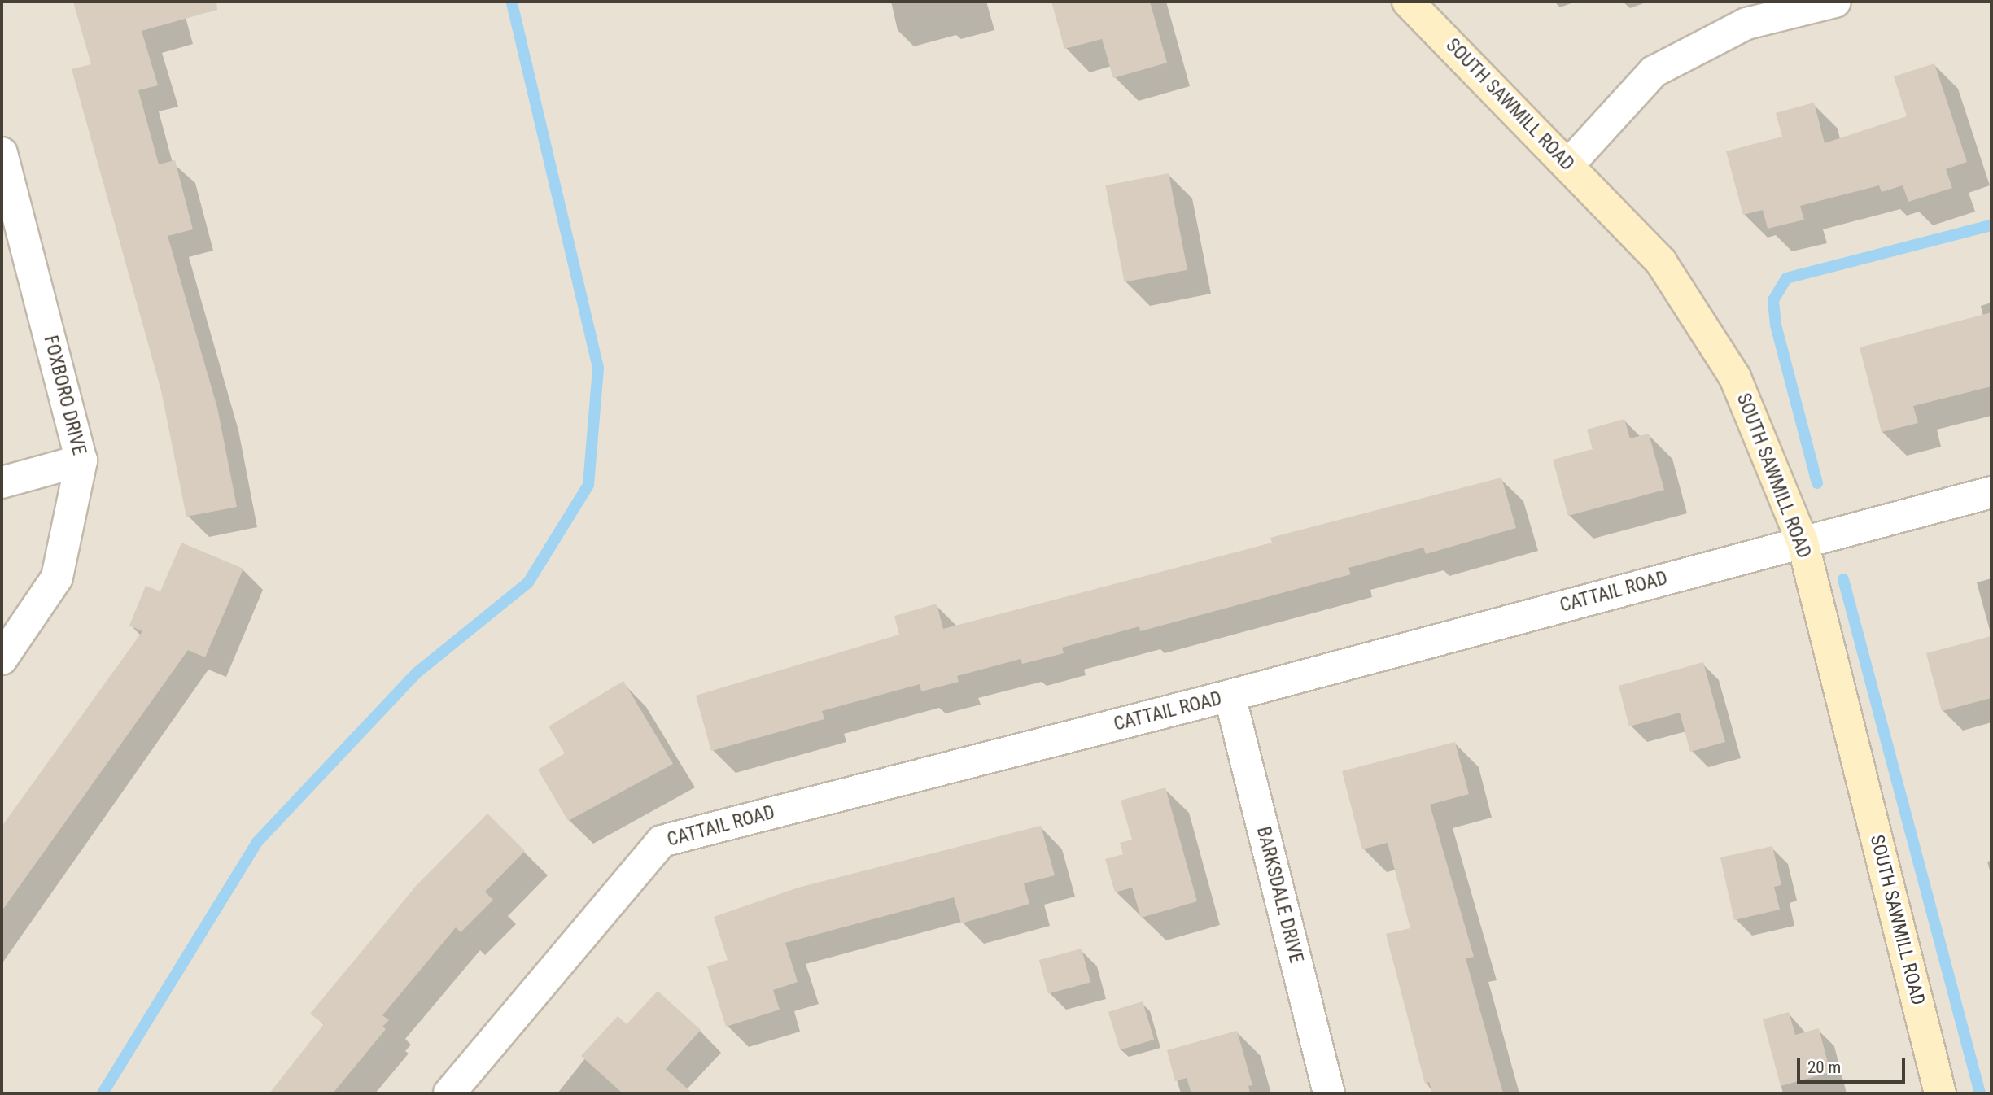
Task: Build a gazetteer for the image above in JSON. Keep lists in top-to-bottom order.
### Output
{
  "streets": {
    "street": [
      "SOUTH SAWMILL ROAD",
      "FOXBORO DRIVE",
      "CATTAIL ROAD",
      "BARKSDALE DRIVE"
    ]
  },
  "crossings": [
    ["SOUTH SAWMILL ROAD", "CATTAIL ROAD"],
    ["CATTAIL ROAD", "BARKSDALE DRIVE"]
  ],
  "scale_bar": "20 m"
}
